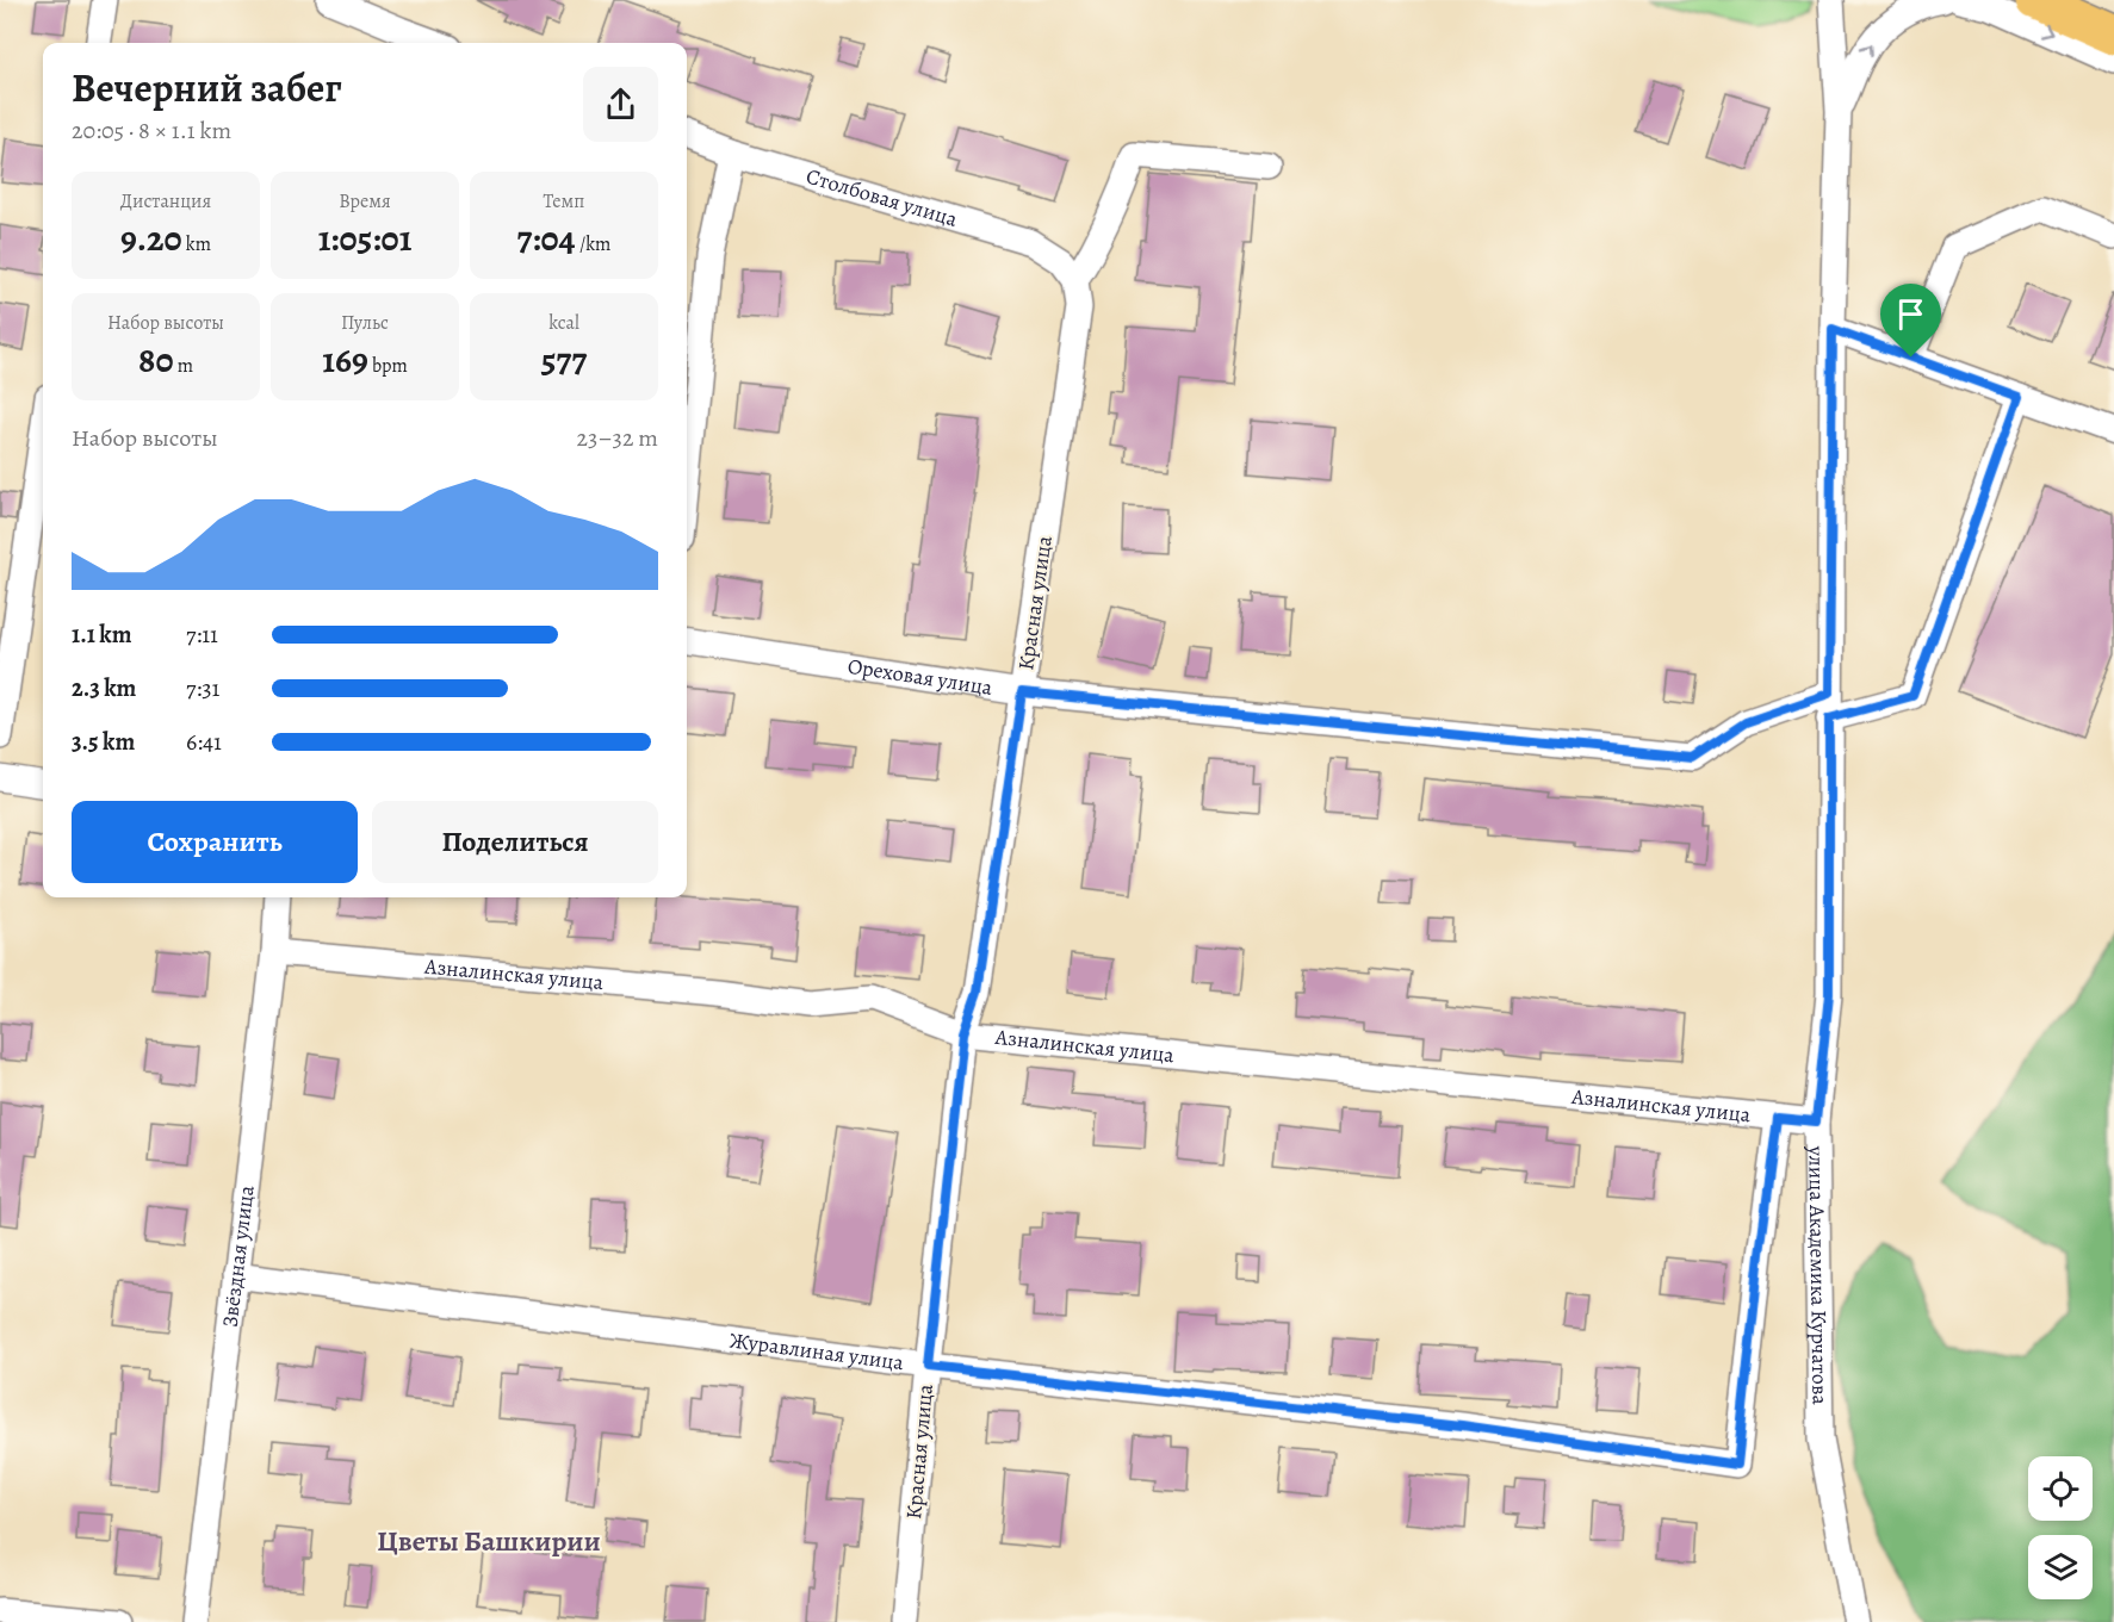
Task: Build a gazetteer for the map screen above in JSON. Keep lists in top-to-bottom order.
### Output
{
  "streets": {
    "street": [
      "Столбовая улица",
      "Красная улица",
      "Ореховая улица",
      "Азналинская улица",
      "Звёздная улица",
      "улица Академика Курчатова",
      "Журавлиная улица"
    ]
  },
  "crossings": [
    ["Столбовая улица", "Красная улица"],
    ["Красная улица", "Ореховая улица"],
    ["Красная улица", "Азналинская улица"],
    ["Красная улица", "Журавлиная улица"],
    ["Ореховая улица", "улица Академика Курчатова"],
    ["Азналинская улица", "Звёздная улица"],
    ["Азналинская улица", "улица Академика Курчатова"],
    ["Азналинская улица", "Журавлиная улица"],
    ["Звёздная улица", "Журавлиная улица"]
  ],
  "districts": ["Цветы Башкирии"],
  "page": {
    "heading": ["Вечерний забег", "20:05 · 8 × 1.1 km"],
    "stats": [
      ["Дистанция", "9.20 km"],
      ["Время", "1:05:01"],
      ["Темп", "7:04 /km"],
      ["Набор высоты", "80 m"],
      ["Пульс", "169 bpm"],
      ["kcal", "577"]
    ],
    "chart": ["Набор высоты", "23–32 m"],
    "list": [
      {
        "name": "1.1 km",
        "note": "7:11"
      },
      {
        "name": "2.3 km",
        "note": "7:31"
      },
      {
        "name": "3.5 km",
        "note": "6:41"
      }
    ],
    "buttons": ["Сохранить", "Поделиться"]
  }
}
